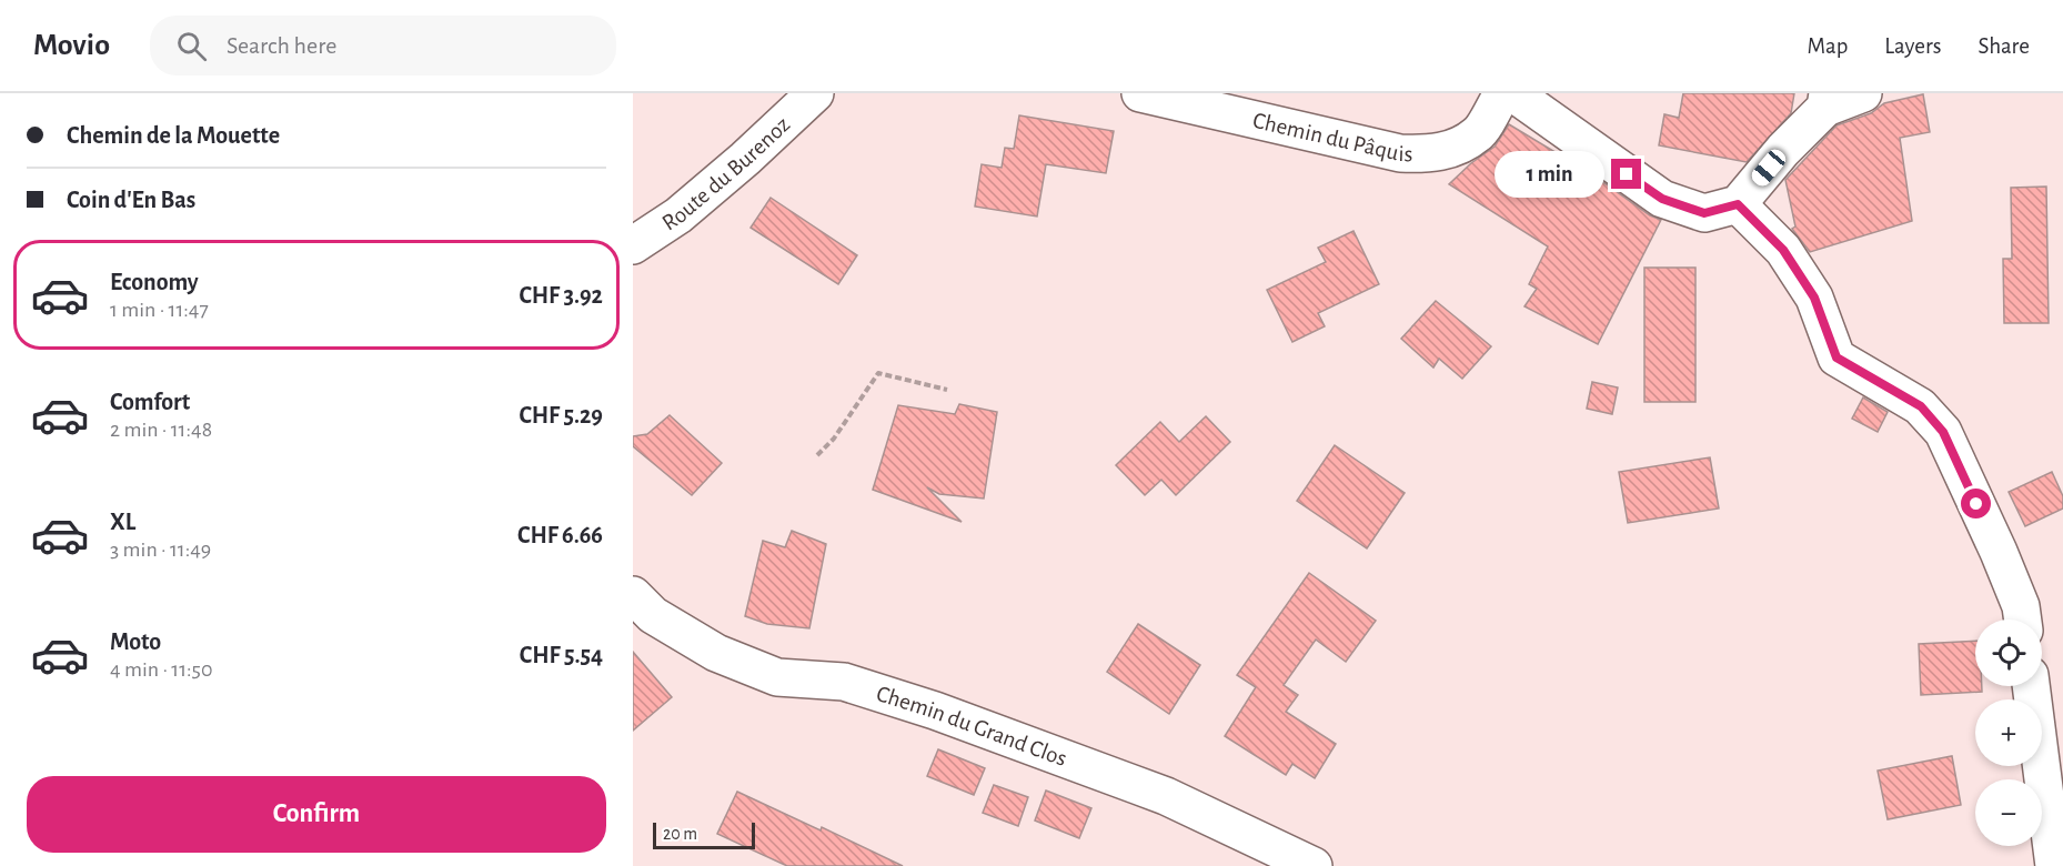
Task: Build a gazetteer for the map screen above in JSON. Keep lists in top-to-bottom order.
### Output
{
  "streets": {
    "street": ["Chemin du Pâquis", "Route du Burenoz", "Chemin du Grand Clos"]
  },
  "scale_bar": "20 m",
  "page": {
    "header": "Movio",
    "search": "Search here",
    "nav": ["Map", "Layers", "Share"],
    "banner": ["Chemin de la Mouette", "Coin d'En Bas"],
    "bubble": "1 min",
    "list": [
      {
        "name": "Economy",
        "note": "1 min · 11:47",
        "value": "CHF 3.92"
      },
      {
        "name": "Comfort",
        "note": "2 min · 11:48",
        "value": "CHF 5.29"
      },
      {
        "name": "XL",
        "note": "3 min · 11:49",
        "value": "CHF 6.66"
      },
      {
        "name": "Moto",
        "note": "4 min · 11:50",
        "value": "CHF 5.54"
      }
    ],
    "map_buttons": ["+", "−"],
    "buttons": "Confirm",
    "scale": "20 m"
  }
}
